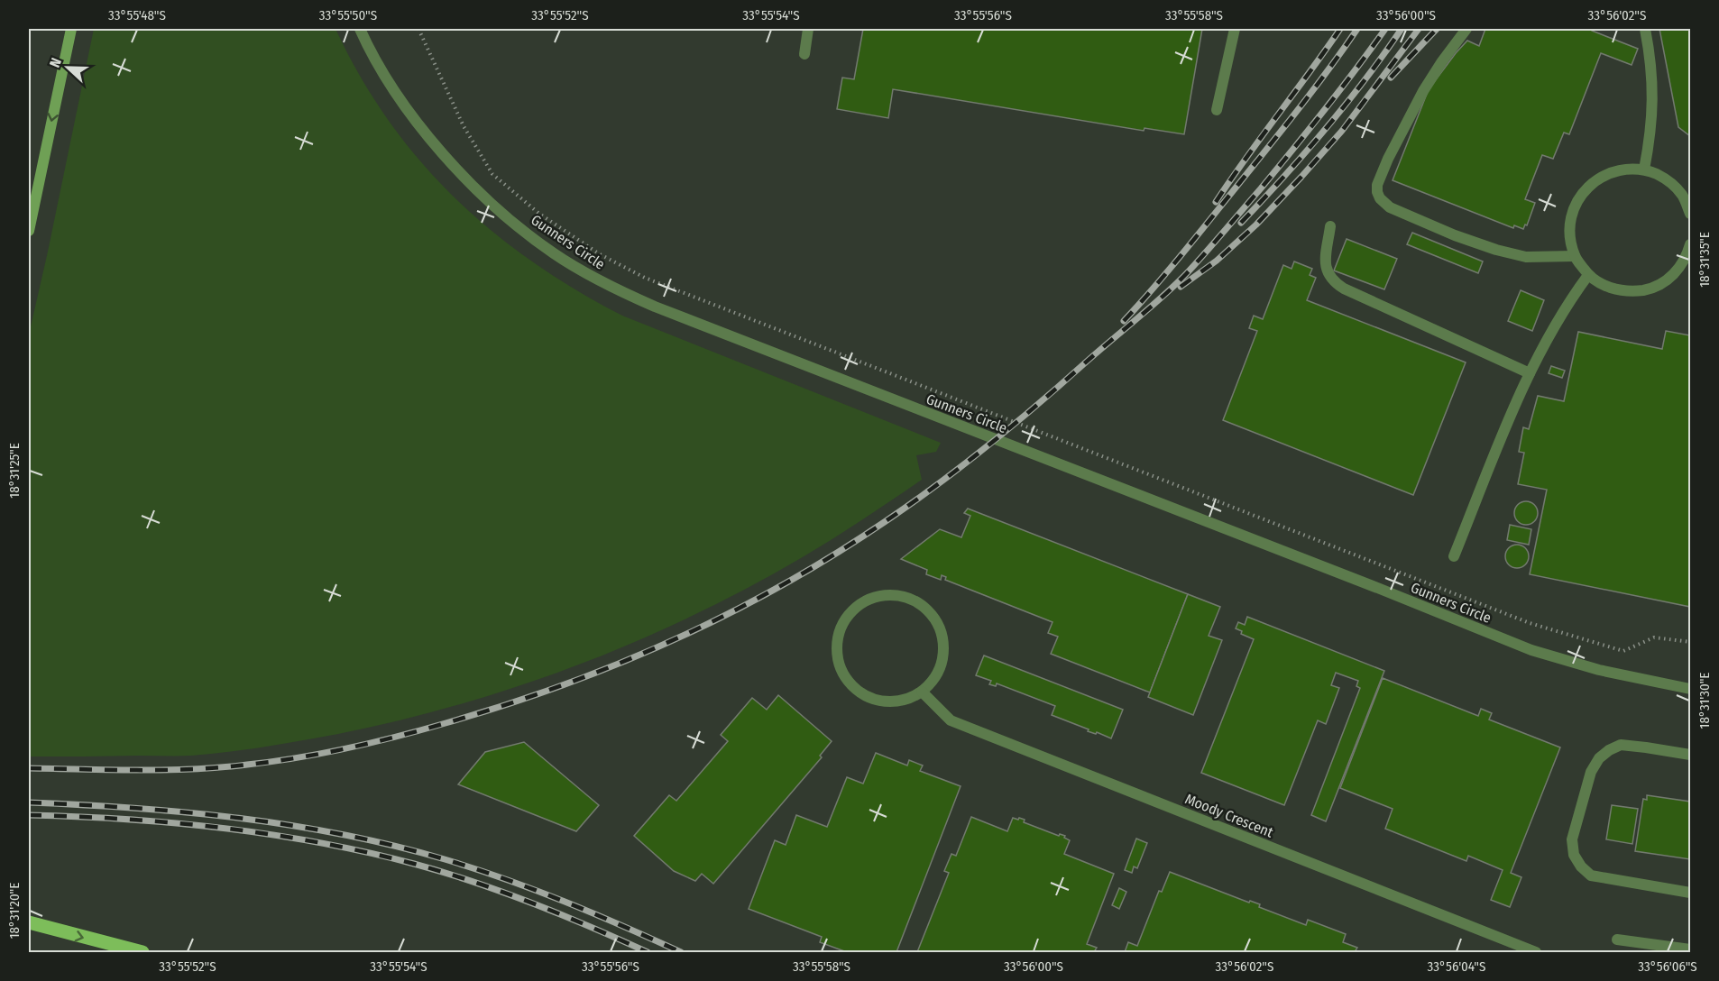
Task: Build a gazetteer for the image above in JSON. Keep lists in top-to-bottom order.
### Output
{
  "streets": {
    "street": ["Gunners Circle", "Moody Crescent"]
  },
  "north": "left",
  "coordinates": [
    "33°55'48\"S",
    "33°55'50\"S",
    "33°55'52\"S",
    "33°55'54\"S",
    "33°55'56\"S",
    "33°55'58\"S",
    "33°56'00\"S",
    "33°56'02\"S",
    "18°31'35\"E",
    "18°31'25\"E",
    "18°31'30\"E",
    "18°31'20\"E",
    "33°56'04\"S",
    "33°56'06\"S"
  ]
}
